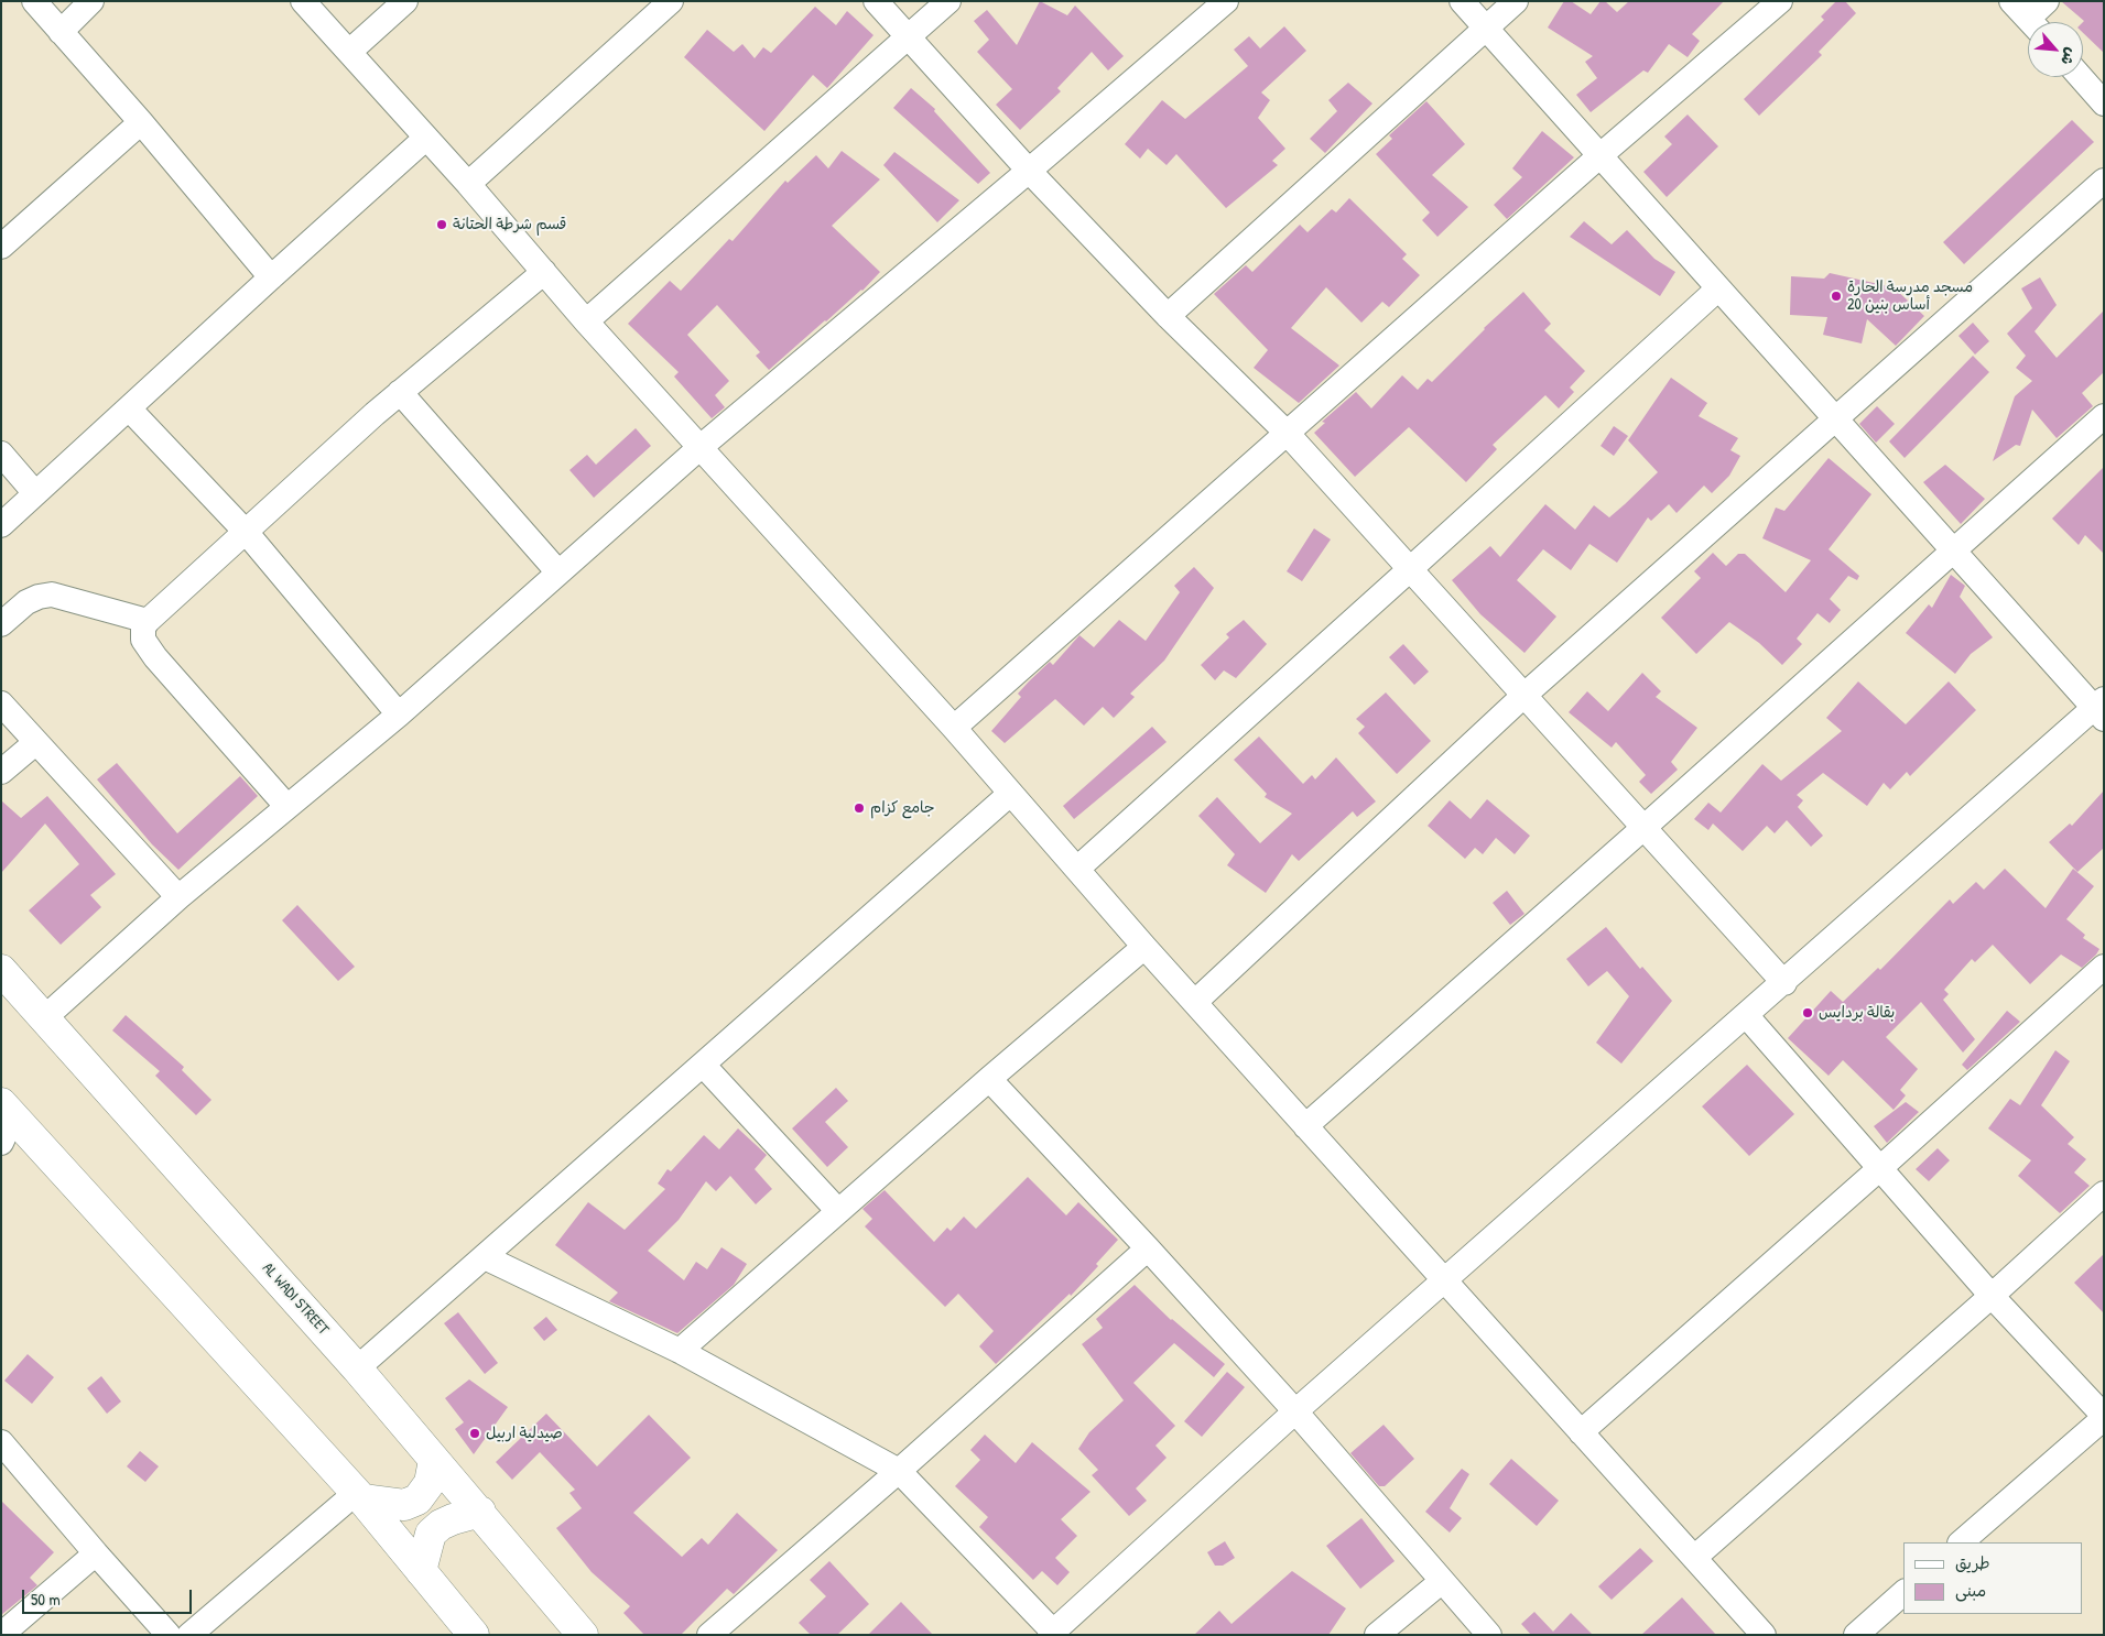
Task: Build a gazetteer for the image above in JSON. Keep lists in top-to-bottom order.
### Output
{
  "streets": {
    "main road": ["AL WADI STREET"]
  },
  "places": [
    "قسم شرطة الحتانة",
    "مسجد مدرسة الحارة 20 أساس بنين",
    "جامع كزام",
    "بقالة بردايس",
    "صيدلية اربيل"
  ],
  "legend": ["طريق", "مبنى"],
  "scale_bar": "50 m",
  "north": "bottom right"
}
